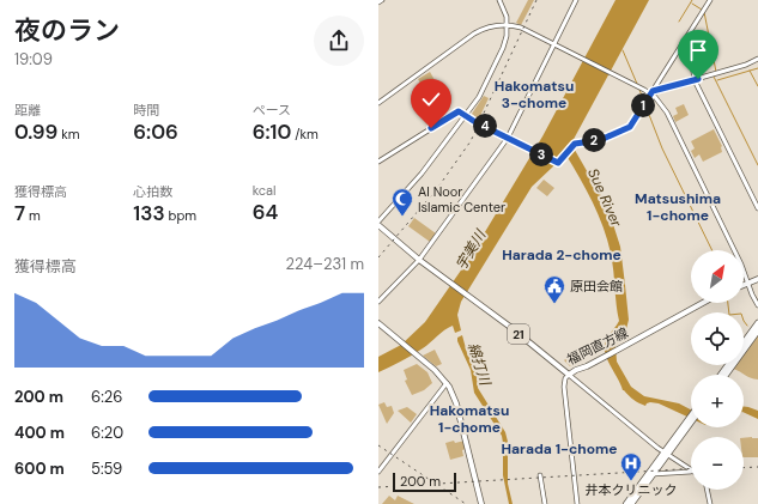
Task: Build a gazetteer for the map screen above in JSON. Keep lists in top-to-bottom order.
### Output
{
  "streets": {
    "main road": ["21", "福岡直方線"]
  },
  "districts": [
    "Hakomatsu 3-chome",
    "Matsushima 1-chome",
    "Harada 2-chome",
    "Hakomatsu 1-chome",
    "Harada 1-chome"
  ],
  "water": ["Sue River", "宇美川", "綿打川"],
  "places": {
    "mosque": ["Al Noor Islamic Center"],
    "public building": ["原田会館"],
    "hospital": ["井本クリニック"]
  },
  "scale_bar": "200 m",
  "north": "top right",
  "page": {
    "heading": ["夜のラン", "19:09"],
    "stats": [
      ["距離", "0.99 km"],
      ["時間", "6:06"],
      ["ペース", "6:10 /km"],
      ["獲得標高", "7 m"],
      ["心拍数", "133 bpm"],
      ["kcal", "64"]
    ],
    "pins": [
      "1",
      "4",
      "2",
      "3"
    ],
    "chart": ["獲得標高", "224–231 m"],
    "map_buttons": ["+", "−"],
    "list": [
      {
        "name": "200 m",
        "note": "6:26"
      },
      {
        "name": "400 m",
        "note": "6:20"
      },
      {
        "name": "600 m",
        "note": "5:59"
      }
    ],
    "scale": "200 m"
  }
}
